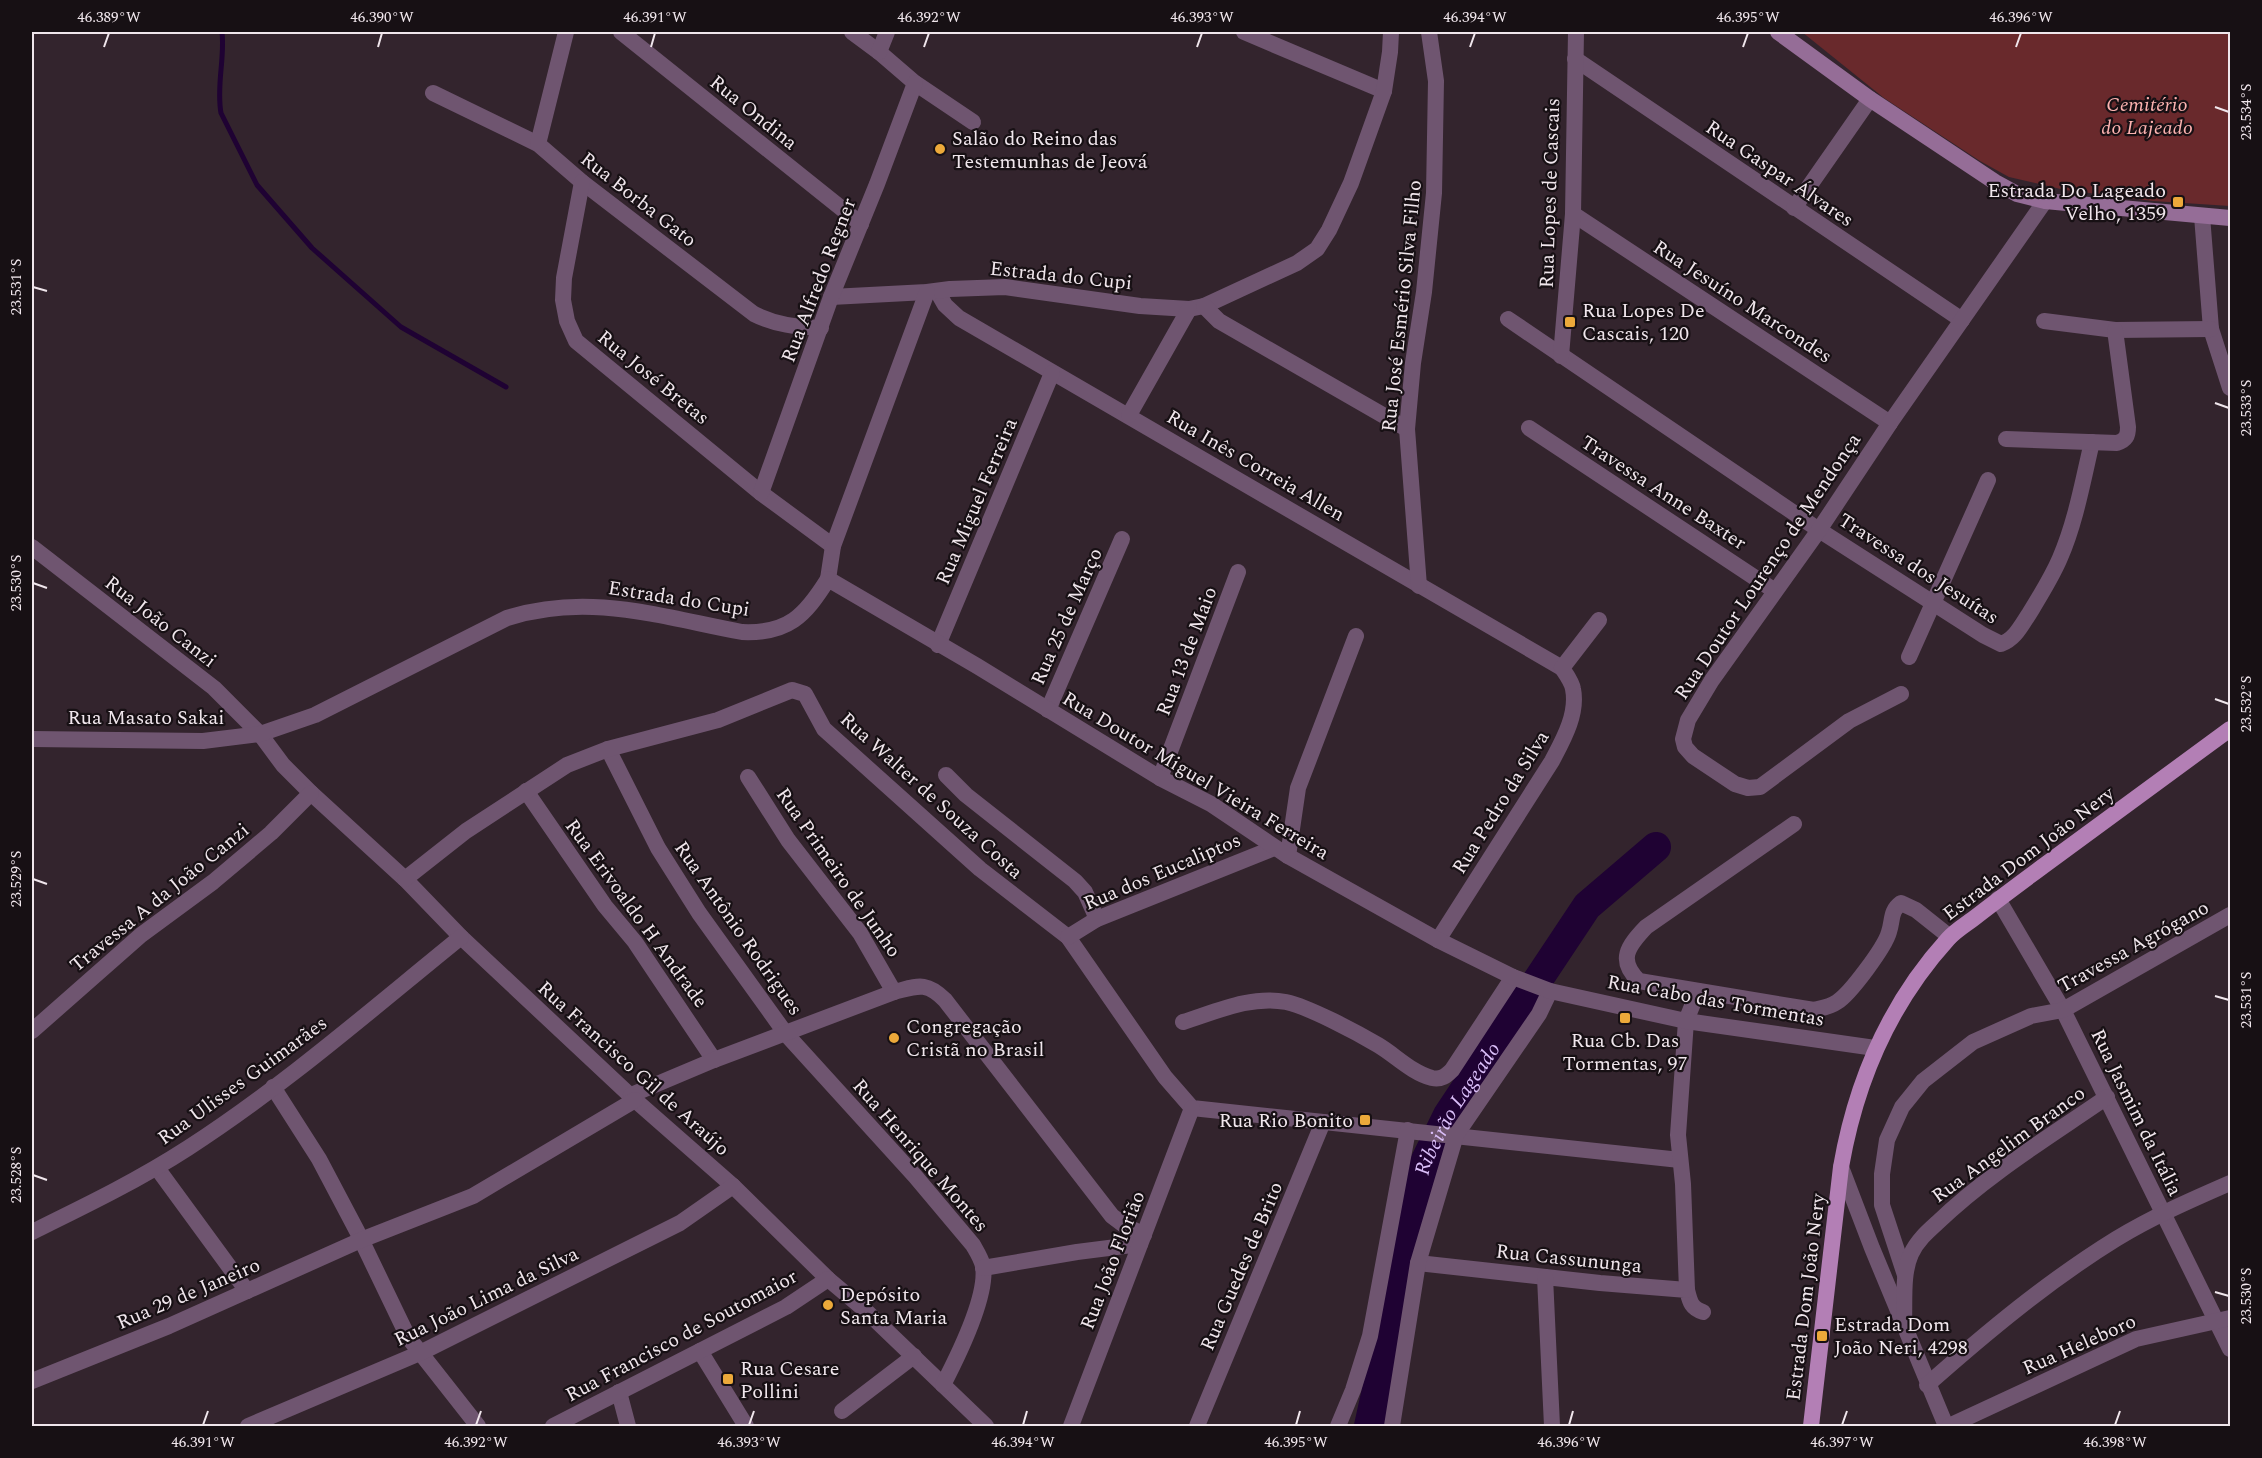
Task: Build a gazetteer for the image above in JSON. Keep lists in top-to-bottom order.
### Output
{
  "streets": {
    "main road": ["Estrada Dom João Nery"],
    "street": [
      "Rua Ondina",
      "Rua Gaspar Álvares",
      "Rua Lopes de Cascais",
      "Rua Borba Gato",
      "Estrada do Cupi",
      "Rua Alfredo Regner",
      "Rua Jesuíno Marcondes",
      "Rua José Esmério Silva Filho",
      "Rua José Bretas",
      "Rua Inês Correia Allen",
      "Travessa Anne Baxter",
      "Rua Miguel Ferreira",
      "Rua Doutor Lourenço de Mendonça",
      "Travessa dos Jesuítas",
      "Rua 25 de Março",
      "Rua João Canzi",
      "Rua 13 de Maio",
      "Rua Masato Sakai",
      "Rua Doutor Miguel Vieira Ferreira",
      "Rua Walter de Souza Costa",
      "Rua Pedro da Silva",
      "Rua dos Eucaliptos",
      "Rua Primeiro de Junho",
      "Travessa A da João Canzi",
      "Rua Erivoaldo H Andrade",
      "Rua Antônio Rodrigues",
      "Travessa Agrógano",
      "Rua Cabo das Tormentas",
      "Rua Francisco Gil de Araújo",
      "Rua Ulisses Guimarães",
      "Rua Jasmim da Itália",
      "Rua Angelim Branco",
      "Rua Henrique Montes",
      "Rua Cassununga",
      "Rua João Florião",
      "Rua Guedes de Brito",
      "Rua 29 de Janeiro",
      "Rua João Lima da Silva",
      "Rua Francisco de Soutomaior",
      "Rua Heleboro"
    ]
  },
  "crossings": [
    ["Rua Ondina", "Rua Alfredo Regner"],
    ["Rua Gaspar Álvares", "Rua Lopes de Cascais"],
    ["Rua Gaspar Álvares", "Rua Doutor Lourenço de Mendonça"],
    ["Rua Lopes de Cascais", "Rua Jesuíno Marcondes"],
    ["Rua Lopes de Cascais", "Travessa dos Jesuítas"],
    ["Rua Borba Gato", "Rua Alfredo Regner"],
    ["Rua Borba Gato", "Rua José Bretas"],
    ["Estrada do Cupi", "Rua Alfredo Regner"],
    ["Estrada do Cupi", "Rua José Bretas"],
    ["Estrada do Cupi", "Rua Inês Correia Allen"],
    ["Estrada do Cupi", "Rua João Canzi"],
    ["Estrada do Cupi", "Rua Masato Sakai"],
    ["Estrada do Cupi", "Rua Doutor Miguel Vieira Ferreira"],
    ["Estrada do Cupi", "Rua Francisco Gil de Araújo"],
    ["Rua Alfredo Regner", "Rua José Bretas"],
    ["Rua Jesuíno Marcondes", "Rua Doutor Lourenço de Mendonça"],
    ["Rua José Esmério Silva Filho", "Rua Inês Correia Allen"],
    ["Rua Inês Correia Allen", "Rua Miguel Ferreira"],
    ["Rua Inês Correia Allen", "Rua Pedro da Silva"],
    ["Travessa Anne Baxter", "Rua Doutor Lourenço de Mendonça"],
    ["Rua Miguel Ferreira", "Rua Doutor Miguel Vieira Ferreira"],
    ["Rua Doutor Lourenço de Mendonça", "Travessa dos Jesuítas"],
    ["Rua 25 de Março", "Rua Doutor Miguel Vieira Ferreira"],
    ["Rua João Canzi", "Rua Masato Sakai"],
    ["Rua João Canzi", "Rua Francisco Gil de Araújo"],
    ["Rua 13 de Maio", "Rua Doutor Miguel Vieira Ferreira"],
    ["Rua Masato Sakai", "Rua Francisco Gil de Araújo"],
    ["Rua Doutor Miguel Vieira Ferreira", "Rua Pedro da Silva"],
    ["Rua Doutor Miguel Vieira Ferreira", "Rua dos Eucaliptos"],
    ["Rua Doutor Miguel Vieira Ferreira", "Rua Cabo das Tormentas"],
    ["Rua Walter de Souza Costa", "Rua dos Eucaliptos"],
    ["Rua Walter de Souza Costa", "Rua Erivoaldo H Andrade"],
    ["Rua Walter de Souza Costa", "Rua Antônio Rodrigues"],
    ["Rua Walter de Souza Costa", "Rua Francisco Gil de Araújo"],
    ["Estrada Dom João Nery", "Rua Cabo das Tormentas"],
    ["Estrada Dom João Nery", "Rua Jasmim da Itália"],
    ["Rua Primeiro de Junho", "Rua 29 de Janeiro"],
    ["Travessa A da João Canzi", "Rua Francisco Gil de Araújo"],
    ["Rua Erivoaldo H Andrade", "Rua 29 de Janeiro"],
    ["Rua Antônio Rodrigues", "Rua Henrique Montes"],
    ["Rua Antônio Rodrigues", "Rua 29 de Janeiro"],
    ["Travessa Agrógano", "Rua Jasmim da Itália"],
    ["Travessa Agrógano", "Rua Angelim Branco"],
    ["Rua Francisco Gil de Araújo", "Rua Ulisses Guimarães"],
    ["Rua Francisco Gil de Araújo", "Rua 29 de Janeiro"],
    ["Rua Francisco Gil de Araújo", "Rua João Lima da Silva"],
    ["Rua Francisco Gil de Araújo", "Rua Francisco de Soutomaior"],
    ["Rua Jasmim da Itália", "Rua Angelim Branco"],
    ["Rua Jasmim da Itália", "Rua Heleboro"],
    ["Rua Henrique Montes", "Rua 29 de Janeiro"],
    ["Rua João Florião", "Rua 29 de Janeiro"]
  ],
  "water": ["Ribeirão Lageado"],
  "parks": ["Cemitério do Lajeado"],
  "places": {
    "other": ["Salão do Reino das Testemunhas de Jeová", "Congregação Cristã no Brasil", "Depósito Santa Maria"],
    "transit": [
      "Estrada Do Lageado Velho, 1359",
      "Rua Lopes De Cascais, 120",
      "Rua Cb. Das Tormentas, 97",
      "Rua Rio Bonito",
      "Estrada Dom João Neri, 4298",
      "Rua Cesare Pollini"
    ]
  },
  "coordinates": [
    "46.389°W",
    "46.390°W",
    "46.391°W",
    "46.392°W",
    "46.393°W",
    "46.394°W",
    "46.395°W",
    "46.396°W",
    "23.534°S",
    "23.531°S",
    "23.533°S",
    "23.530°S",
    "23.532°S",
    "23.529°S",
    "23.528°S",
    "46.397°W",
    "46.398°W"
  ]
}
